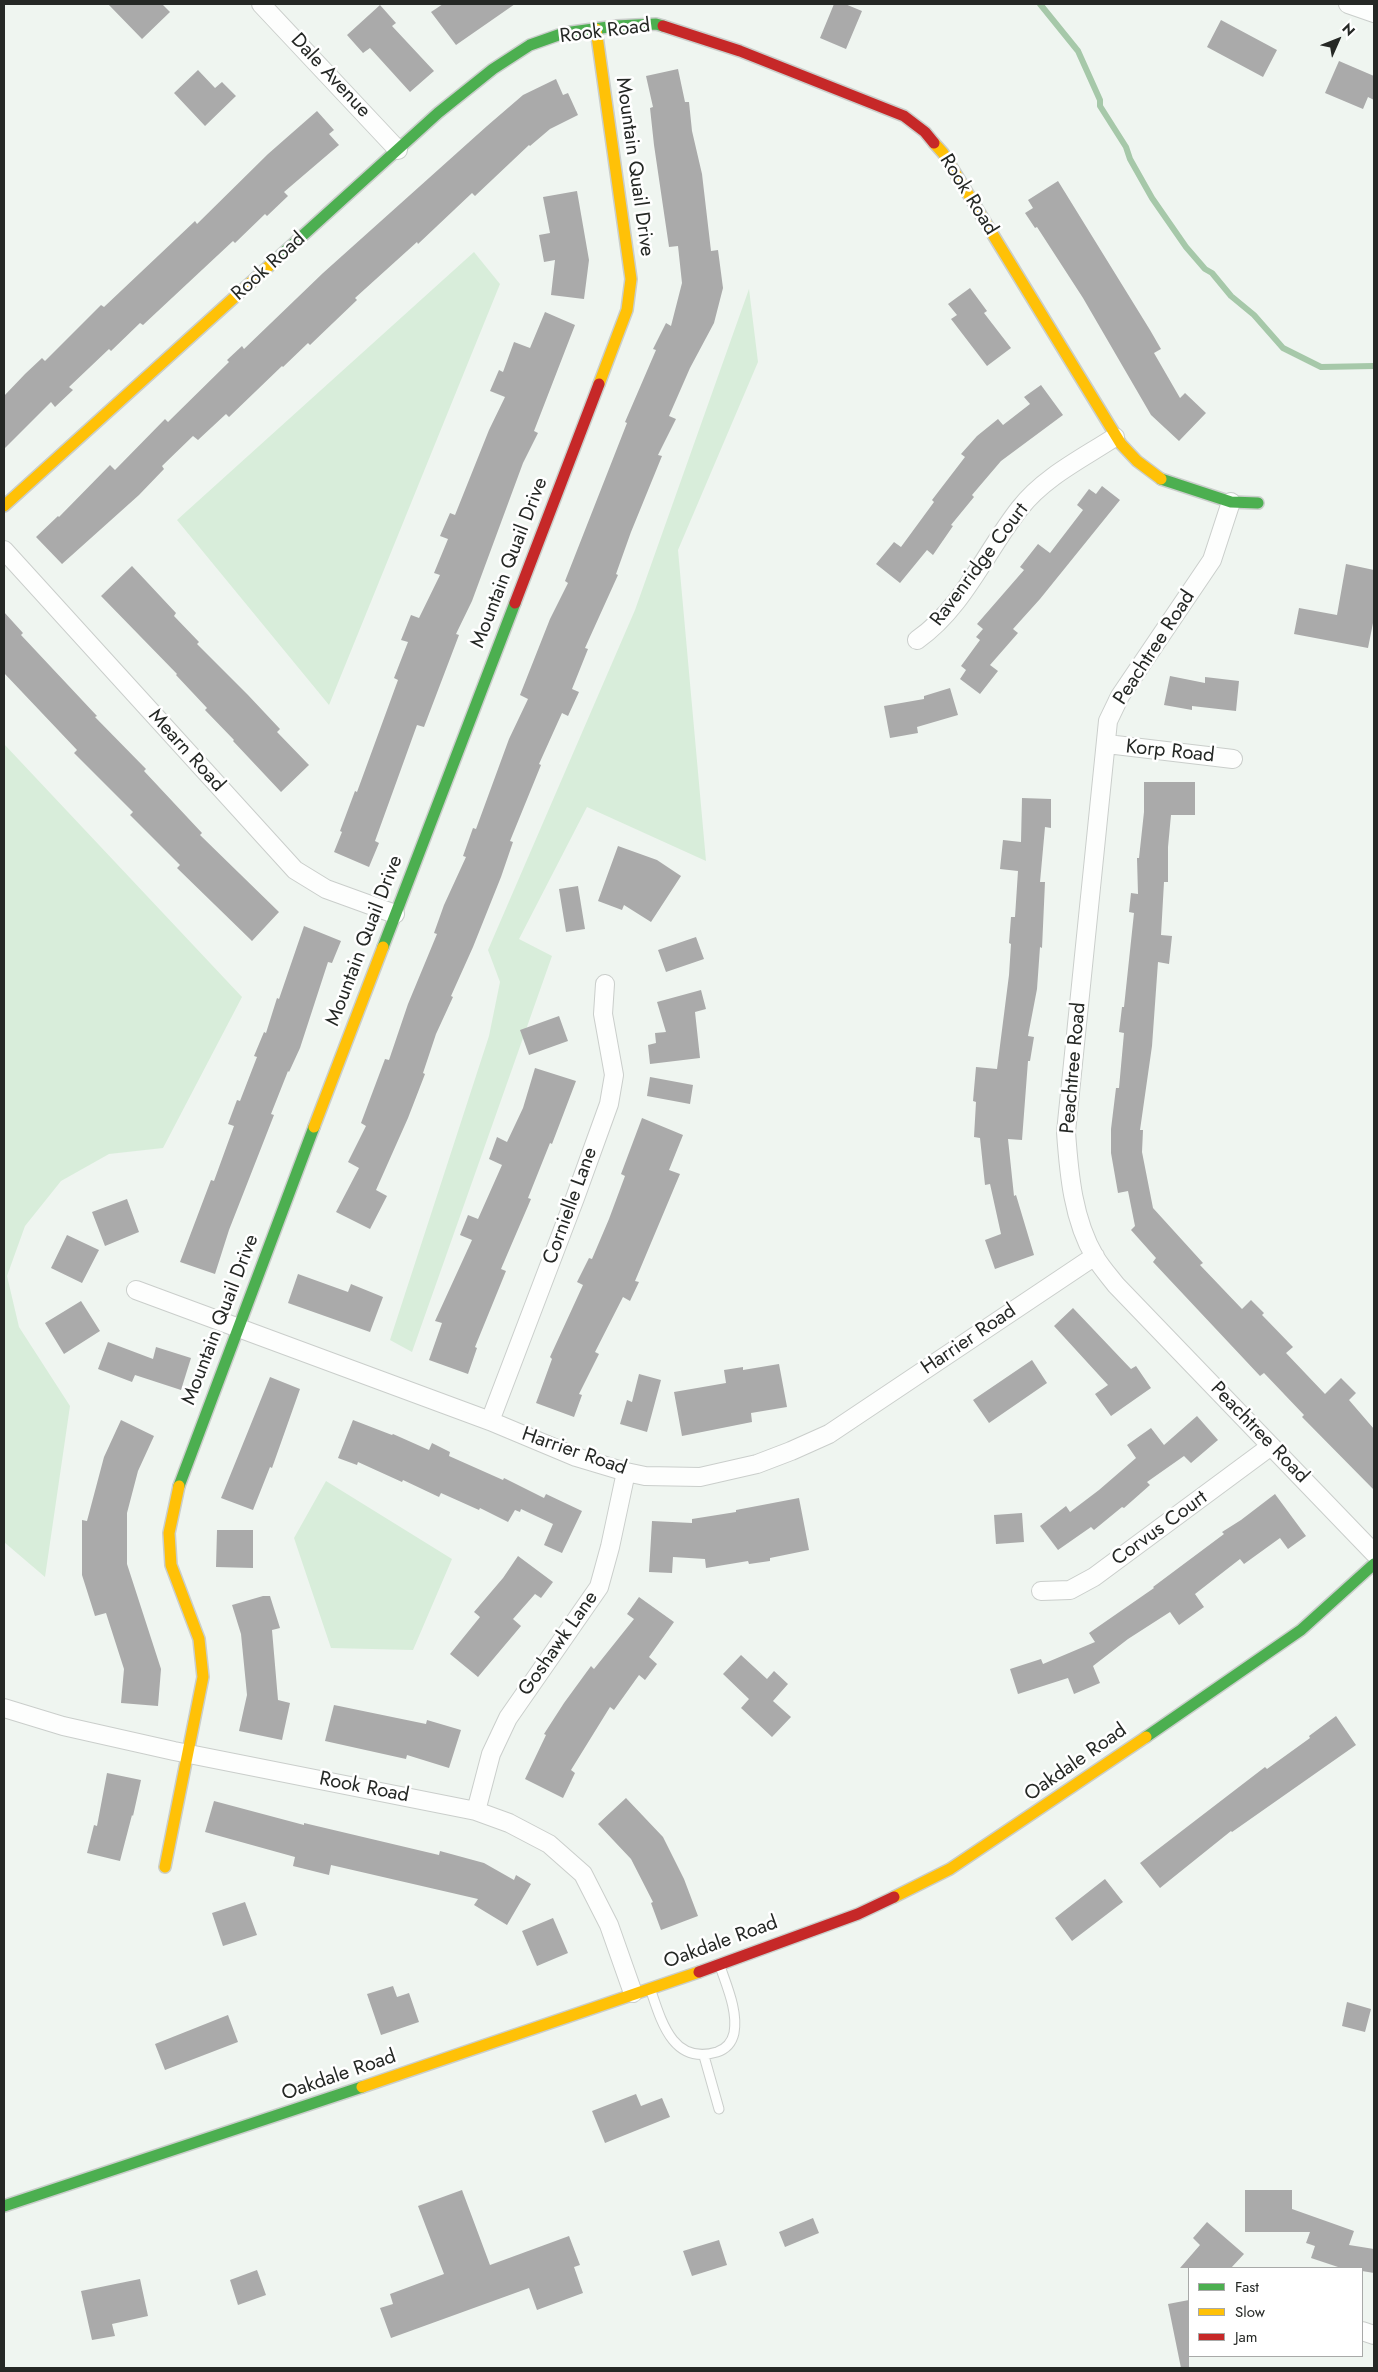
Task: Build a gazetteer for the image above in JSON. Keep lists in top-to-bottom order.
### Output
{
  "streets": {
    "street": [
      "Rook Road",
      "Dale Avenue",
      "Mountain Quail Drive",
      "Ravenridge Court",
      "Peachtree Road",
      "Mearn Road",
      "Korp Road",
      "Cornielle Lane",
      "Harrier Road",
      "Corvus Court",
      "Goshawk Lane",
      "Oakdale Road"
    ]
  },
  "crossings": [
    ["Rook Road", "Dale Avenue"],
    ["Rook Road", "Mountain Quail Drive"],
    ["Rook Road", "Ravenridge Court"],
    ["Rook Road", "Peachtree Road"],
    ["Rook Road", "Goshawk Lane"],
    ["Rook Road", "Oakdale Road"],
    ["Mountain Quail Drive", "Mearn Road"],
    ["Mountain Quail Drive", "Harrier Road"],
    ["Peachtree Road", "Korp Road"],
    ["Peachtree Road", "Harrier Road"],
    ["Peachtree Road", "Corvus Court"],
    ["Cornielle Lane", "Harrier Road"],
    ["Harrier Road", "Goshawk Lane"]
  ],
  "legend": ["Fast", "Slow", "Jam"],
  "north": "top right"
}
